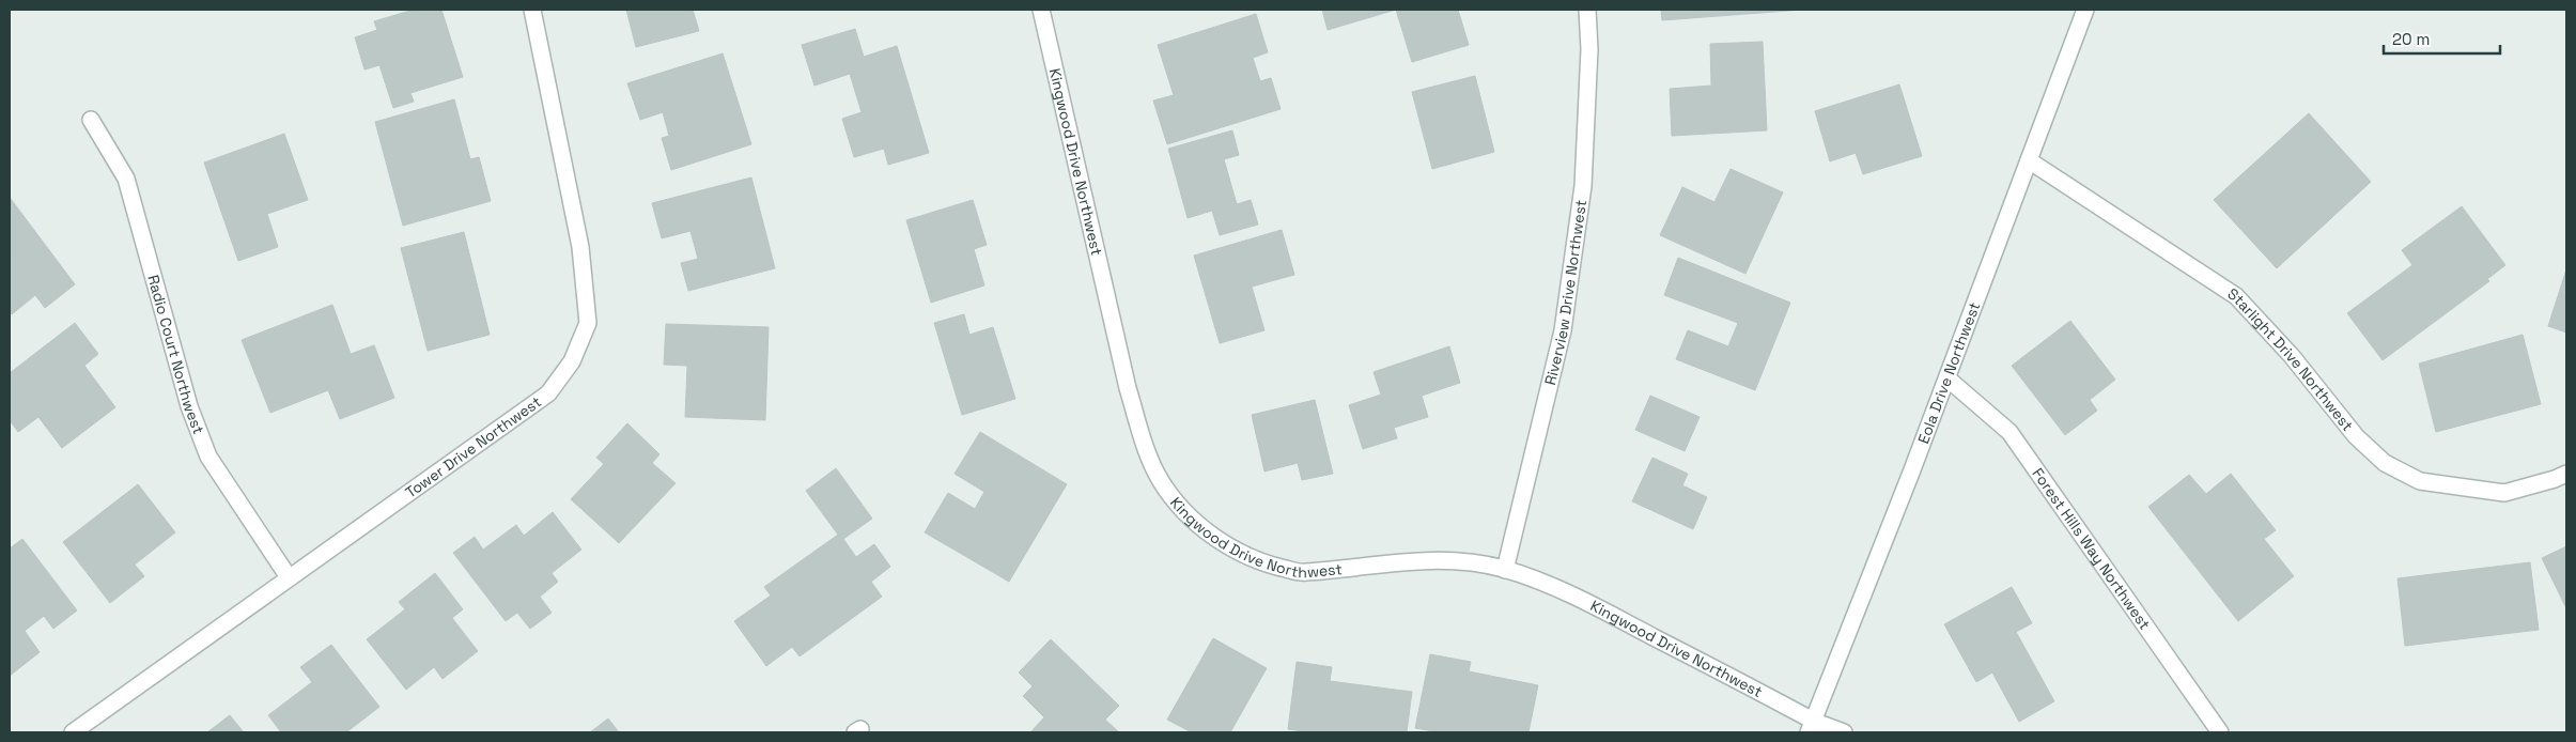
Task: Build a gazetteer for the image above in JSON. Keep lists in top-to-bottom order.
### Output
{
  "streets": {
    "street": [
      "Kingwood Drive Northwest",
      "Riverview Drive Northwest",
      "Radio Court Northwest",
      "Starlight Drive Northwest",
      "Eola Drive Northwest",
      "Tower Drive Northwest",
      "Forest Hills Way Northwest"
    ]
  },
  "crossings": [
    ["Kingwood Drive Northwest", "Riverview Drive Northwest"],
    ["Kingwood Drive Northwest", "Eola Drive Northwest"],
    ["Radio Court Northwest", "Tower Drive Northwest"],
    ["Starlight Drive Northwest", "Eola Drive Northwest"],
    ["Eola Drive Northwest", "Forest Hills Way Northwest"]
  ],
  "scale_bar": "20 m"
}
